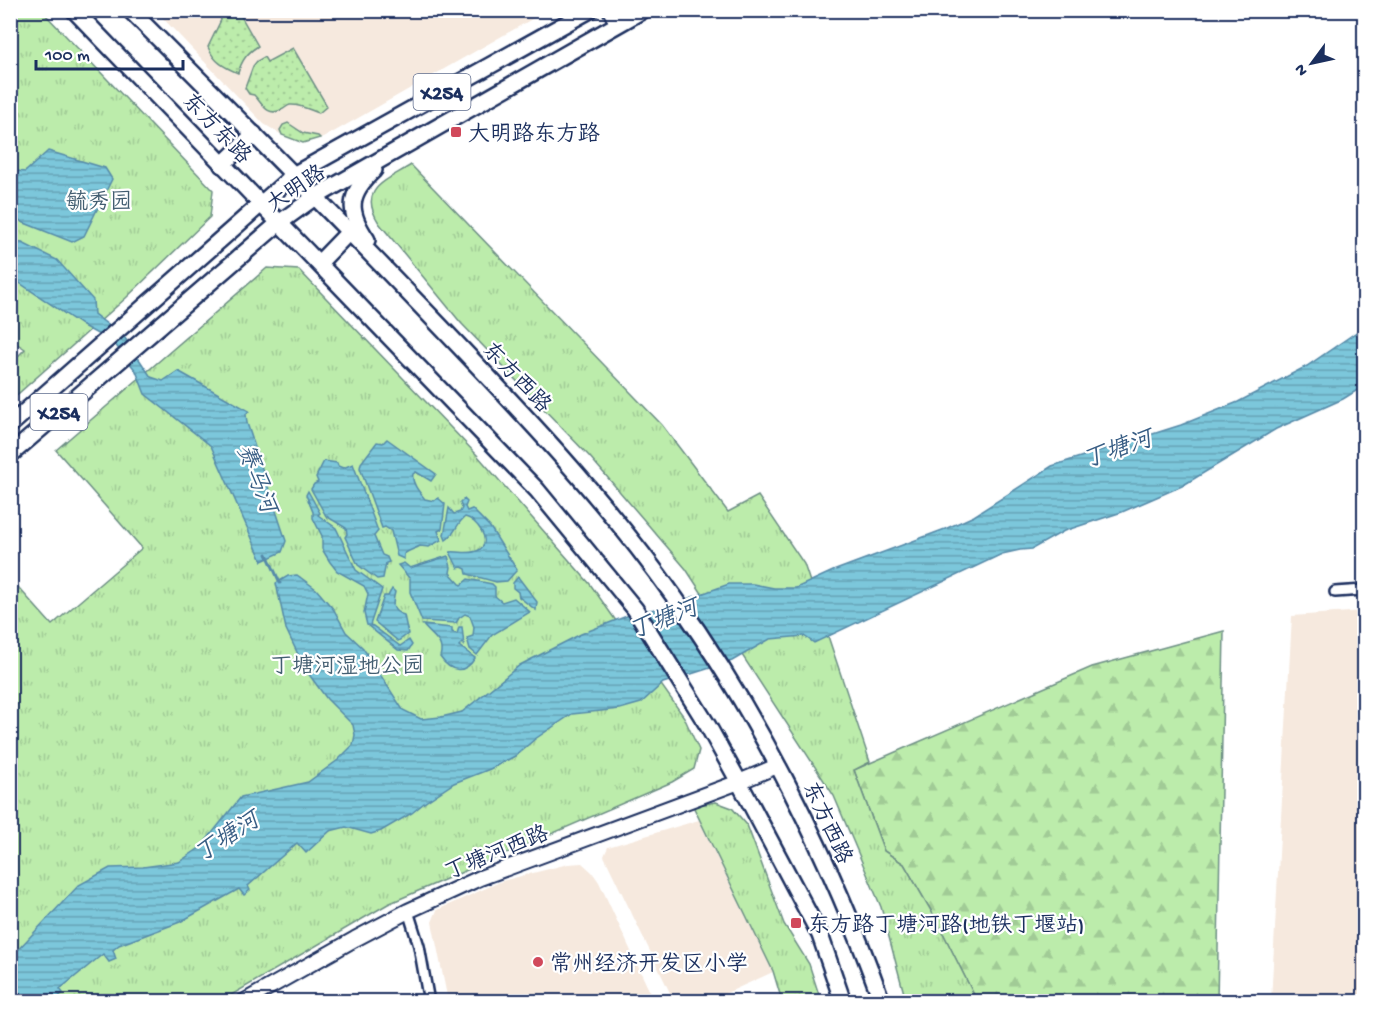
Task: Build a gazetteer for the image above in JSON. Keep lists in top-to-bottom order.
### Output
{
  "streets": {
    "main road": [
      "X254",
      "东方东路",
      "大明路",
      "东方西路"
    ],
    "street": ["丁塘河西路"]
  },
  "crossings": [
    ["东方东路", "大明路"],
    ["东方东路", "东方西路"],
    ["大明路", "东方西路"],
    ["东方西路", "丁塘河西路"]
  ],
  "water": ["丁塘河", "赛马河"],
  "parks": ["毓秀园", "丁塘河湿地公园"],
  "places": {
    "transit": ["大明路东方路", "东方路丁塘河路(地铁丁堰站)"],
    "other": ["常州经济开发区小学"]
  },
  "scale_bar": "100 m",
  "north": "bottom left"
}
